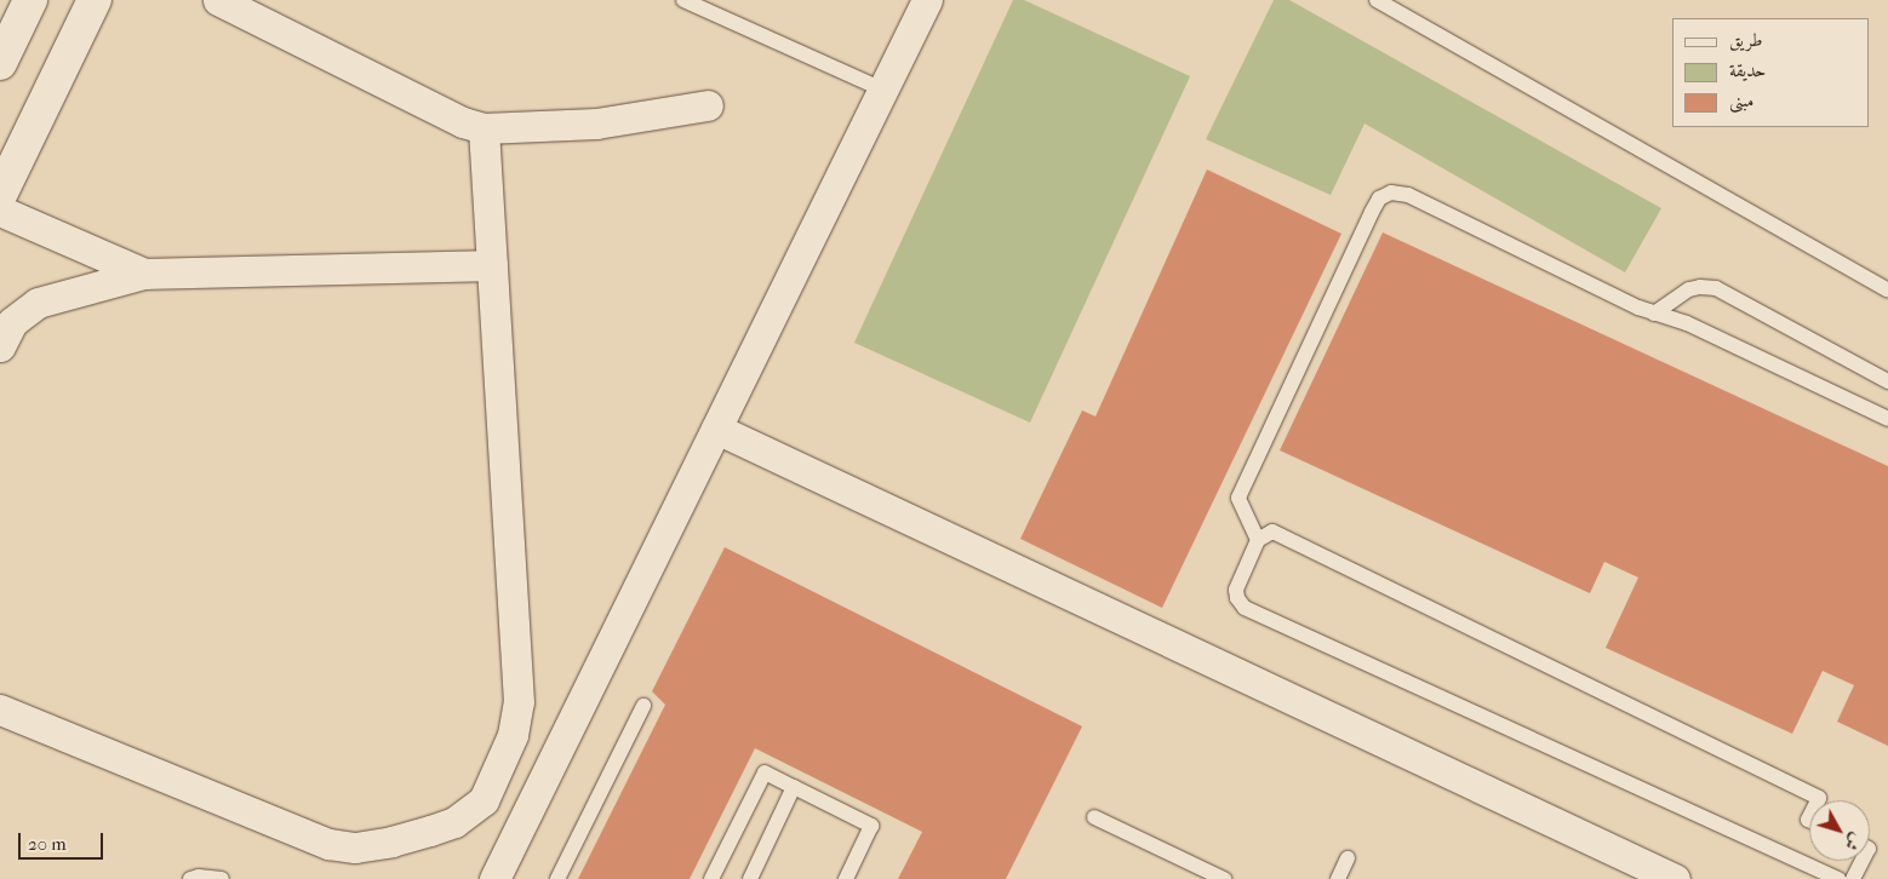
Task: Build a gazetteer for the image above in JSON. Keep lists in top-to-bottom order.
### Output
{
  "legend": ["طريق", "حديقة", "مبنى"],
  "scale_bar": "20 m",
  "north": "bottom right"
}
